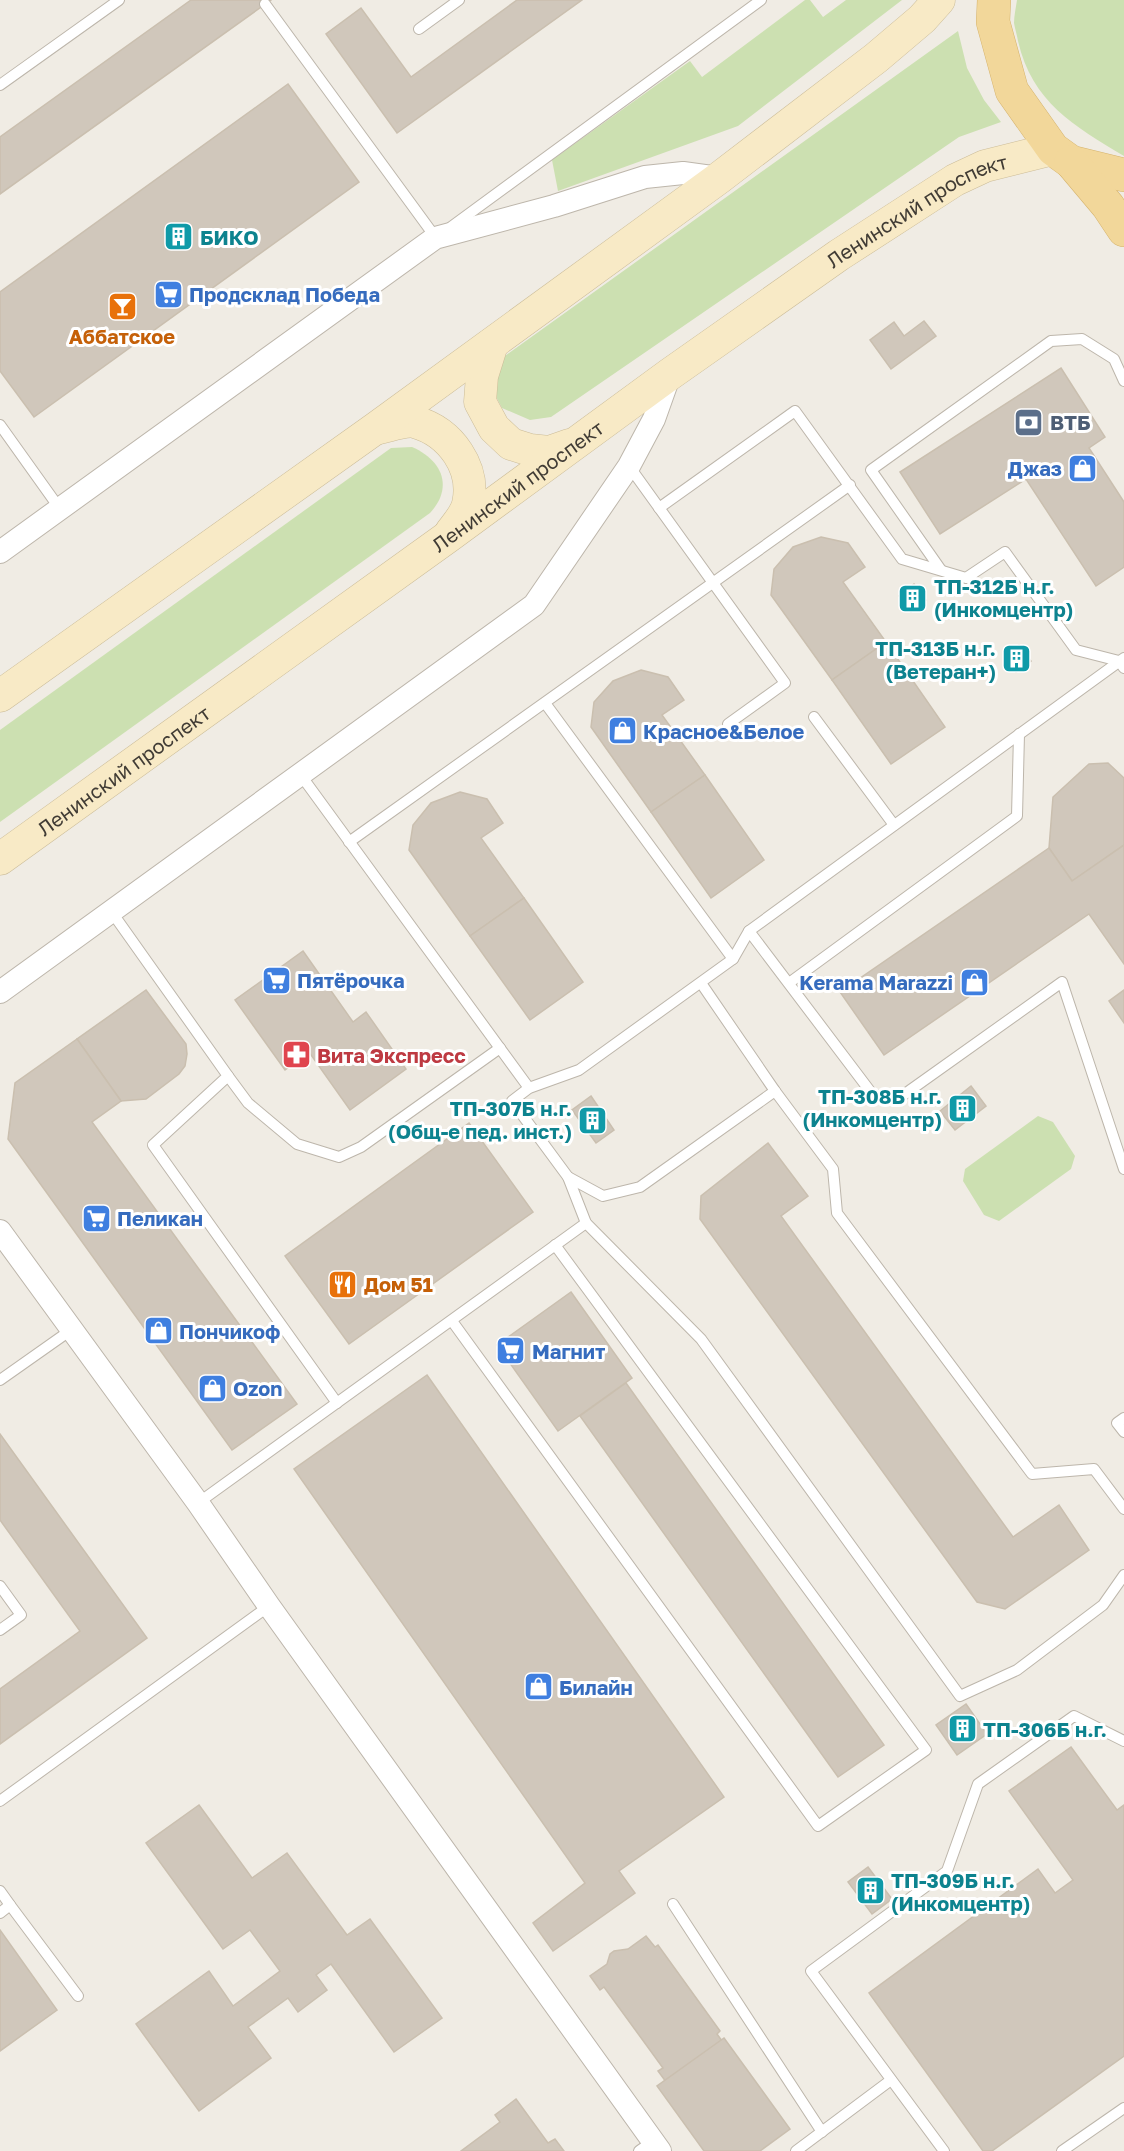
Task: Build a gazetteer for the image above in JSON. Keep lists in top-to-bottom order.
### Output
{
  "streets": {
    "main road": ["Ленинский проспект"]
  },
  "places": {
    "building": [
      "БИКО",
      "ТП-312Б н.г. (Инкомцентр)",
      "ТП-313Б н.г. (Ветеран+)",
      "ТП-308Б н.г. (Инкомцентр)",
      "ТП-307Б н.г. (Общ-е пед. инст.)",
      "ТП-306Б н.г.",
      "ТП-309Б н.г. (Инкомцентр)"
    ],
    "supermarket": [
      "Продсклад Победа",
      "Пятёрочка",
      "Пеликан",
      "Магнит"
    ],
    "bar": ["Аббатское"],
    "bank": ["ВТБ"],
    "shop": [
      "Джаз",
      "Красное&Белое",
      "Kerama Marazzi",
      "Пончикоф",
      "Ozon",
      "Билайн"
    ],
    "pharmacy": ["Вита Экспресс"],
    "restaurant": ["Дом 51"]
  }
}
